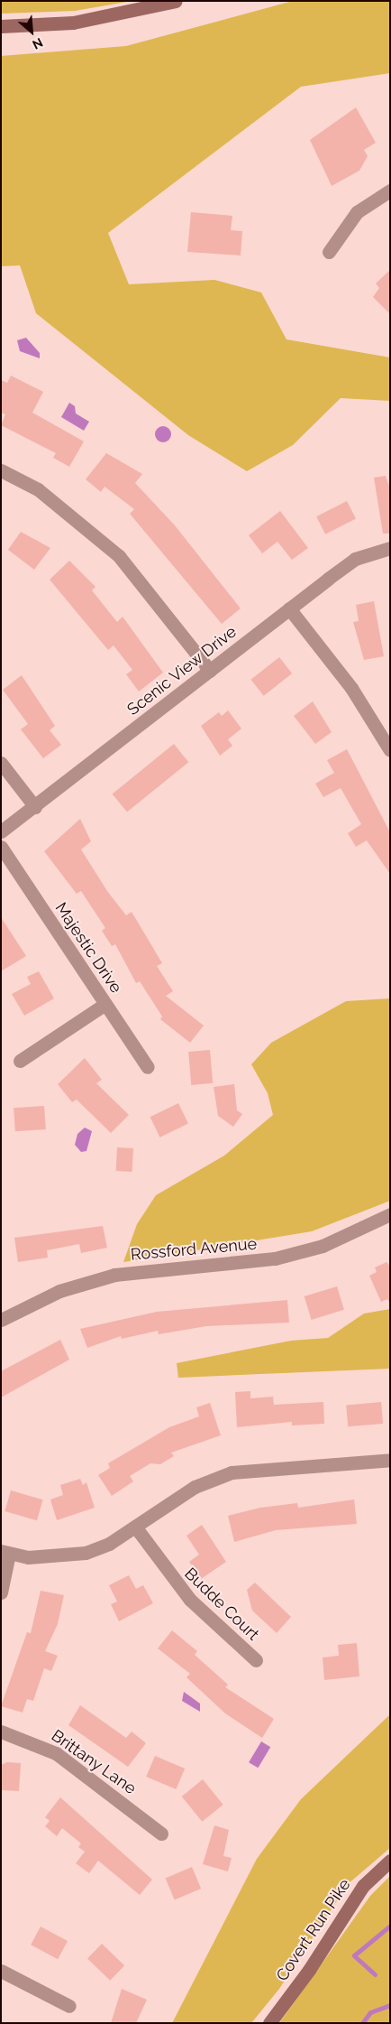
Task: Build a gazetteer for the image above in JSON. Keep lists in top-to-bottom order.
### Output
{
  "streets": {
    "street": [
      "Scenic View Drive",
      "Majestic Drive",
      "Rossford Avenue",
      "Budde Court",
      "Brittany Lane",
      "Covert Run Pike"
    ]
  },
  "north": "bottom right"
}
